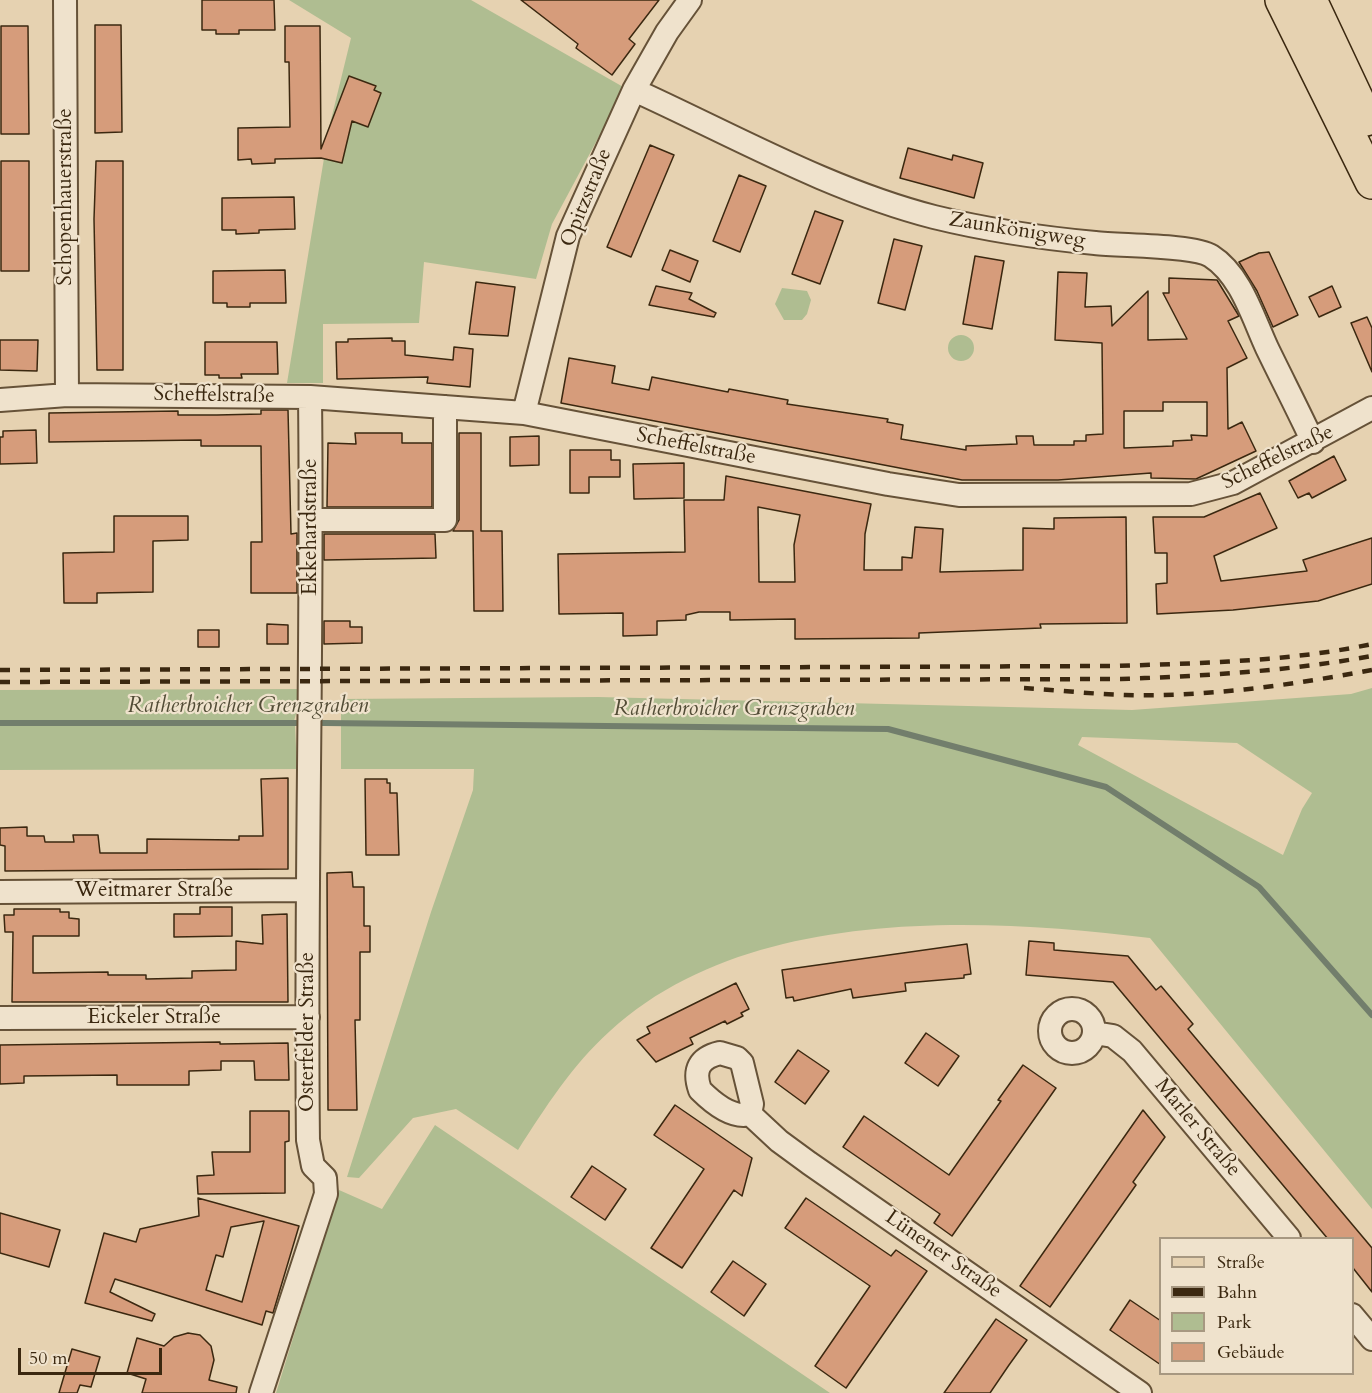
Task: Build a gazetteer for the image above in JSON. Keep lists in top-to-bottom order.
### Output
{
  "streets": {
    "street": [
      "Schopenhauerstraße",
      "Opitzstraße",
      "Zaunkönigweg",
      "Scheffelstraße",
      "Ekkehardstraße",
      "Weitmarer Straße",
      "Eickeler Straße",
      "Osterfelder Straße",
      "Marler Straße",
      "Lünener Straße"
    ]
  },
  "crossings": [
    ["Schopenhauerstraße", "Scheffelstraße"],
    ["Opitzstraße", "Zaunkönigweg"],
    ["Opitzstraße", "Scheffelstraße"],
    ["Zaunkönigweg", "Scheffelstraße"],
    ["Scheffelstraße", "Ekkehardstraße"],
    ["Ekkehardstraße", "Osterfelder Straße"],
    ["Weitmarer Straße", "Osterfelder Straße"],
    ["Eickeler Straße", "Osterfelder Straße"]
  ],
  "water": ["Ratherbroicher Grenzgraben"],
  "legend": [
    "Straße",
    "Bahn",
    "Park",
    "Gebäude"
  ],
  "scale_bar": "50 m"
}
